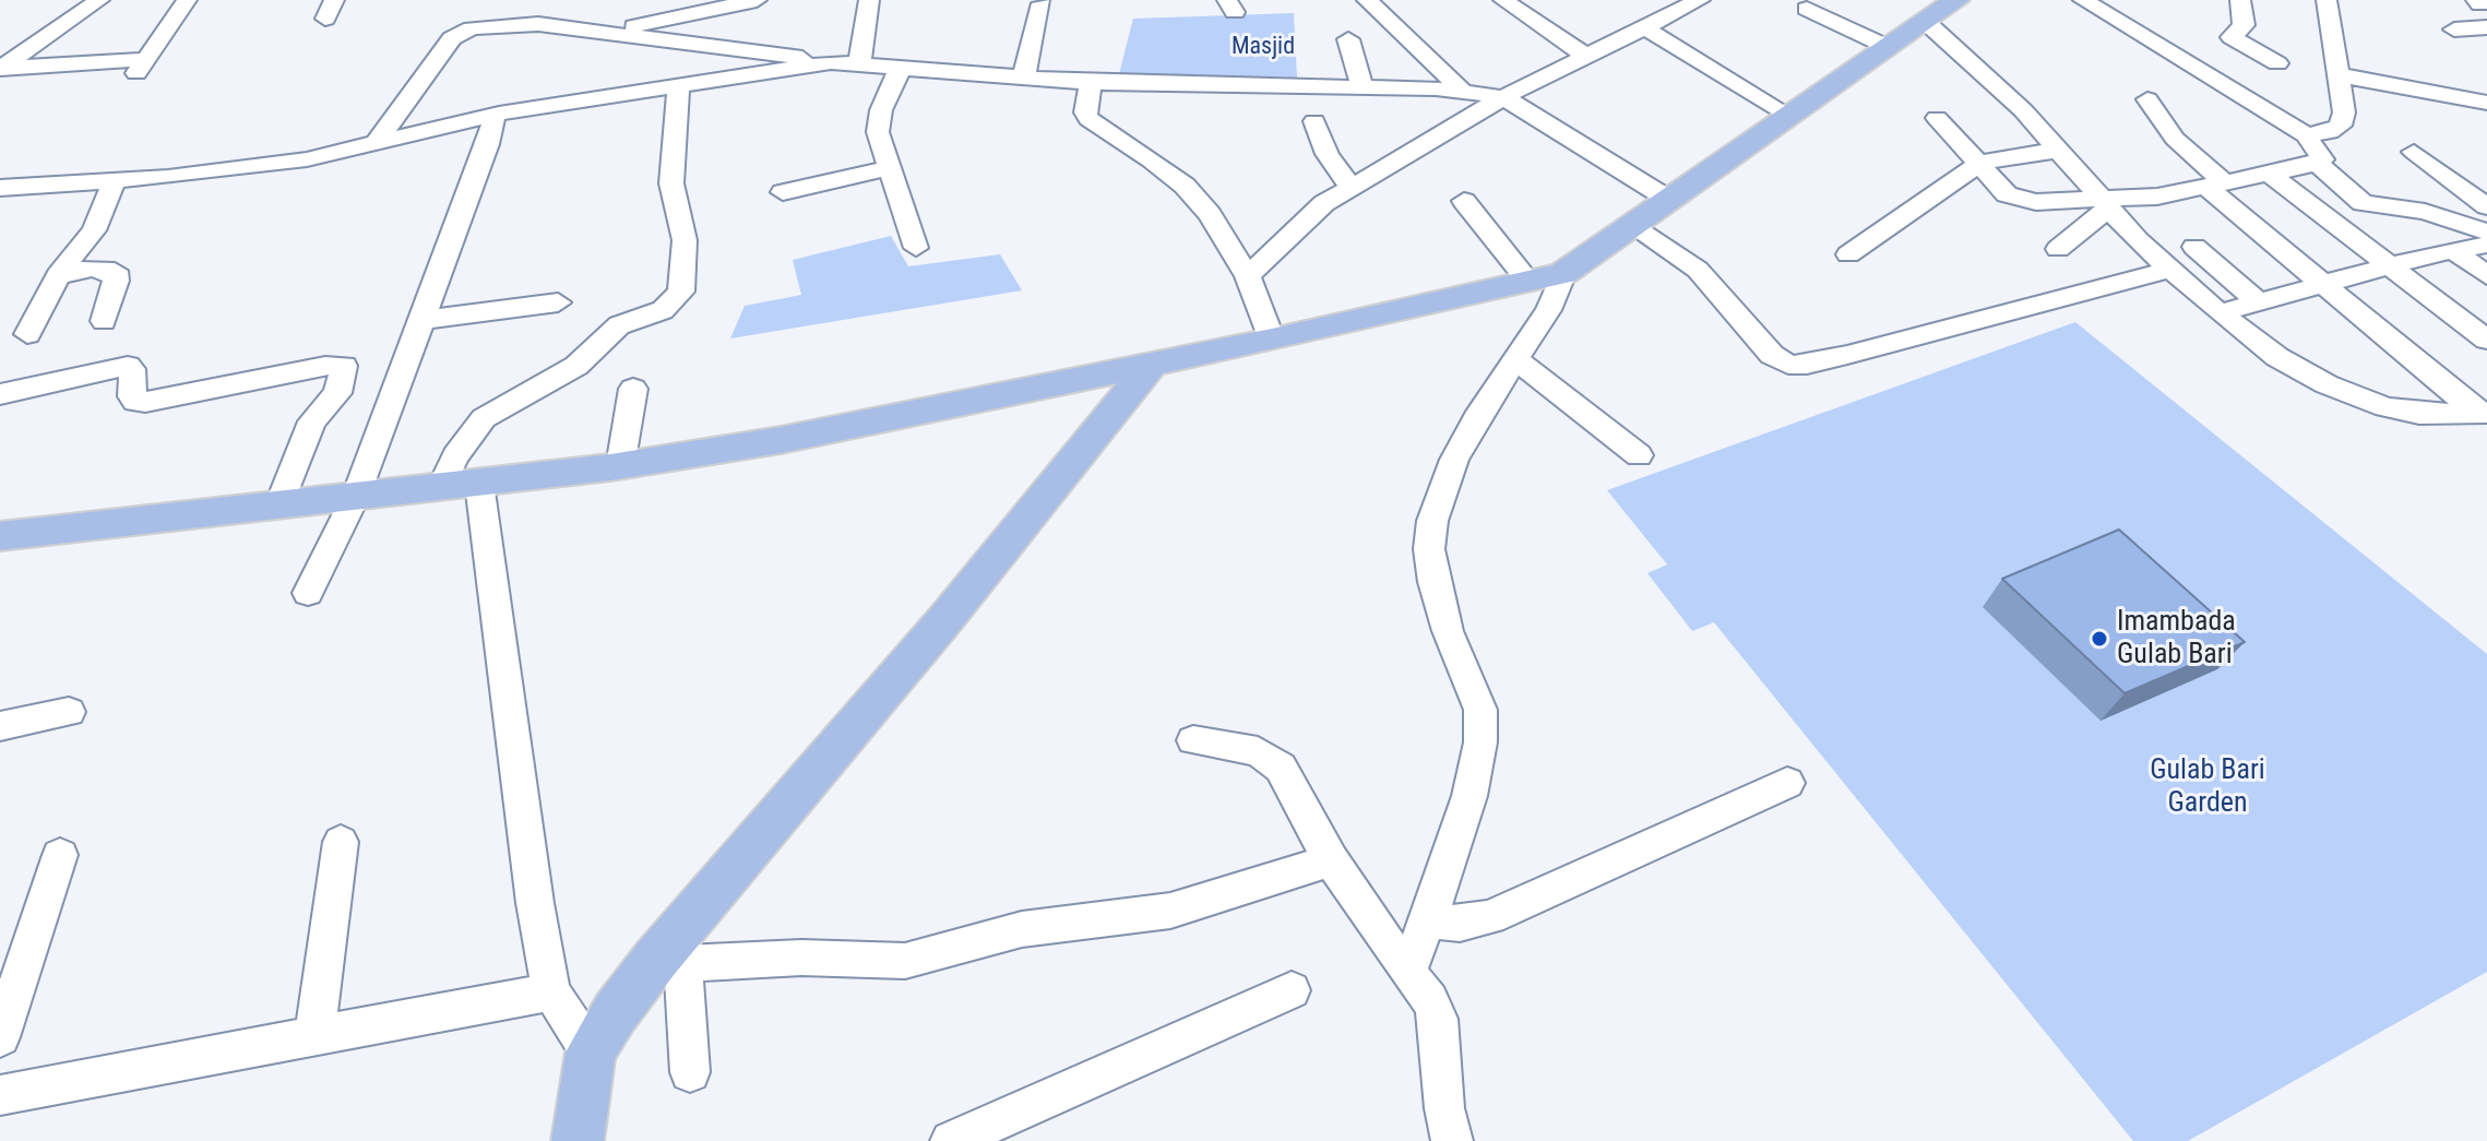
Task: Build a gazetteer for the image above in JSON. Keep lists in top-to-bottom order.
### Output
{
  "parks": ["Masjid", "Gulab Bari Garden"],
  "places": ["Imambada Gulab Bari"]
}
